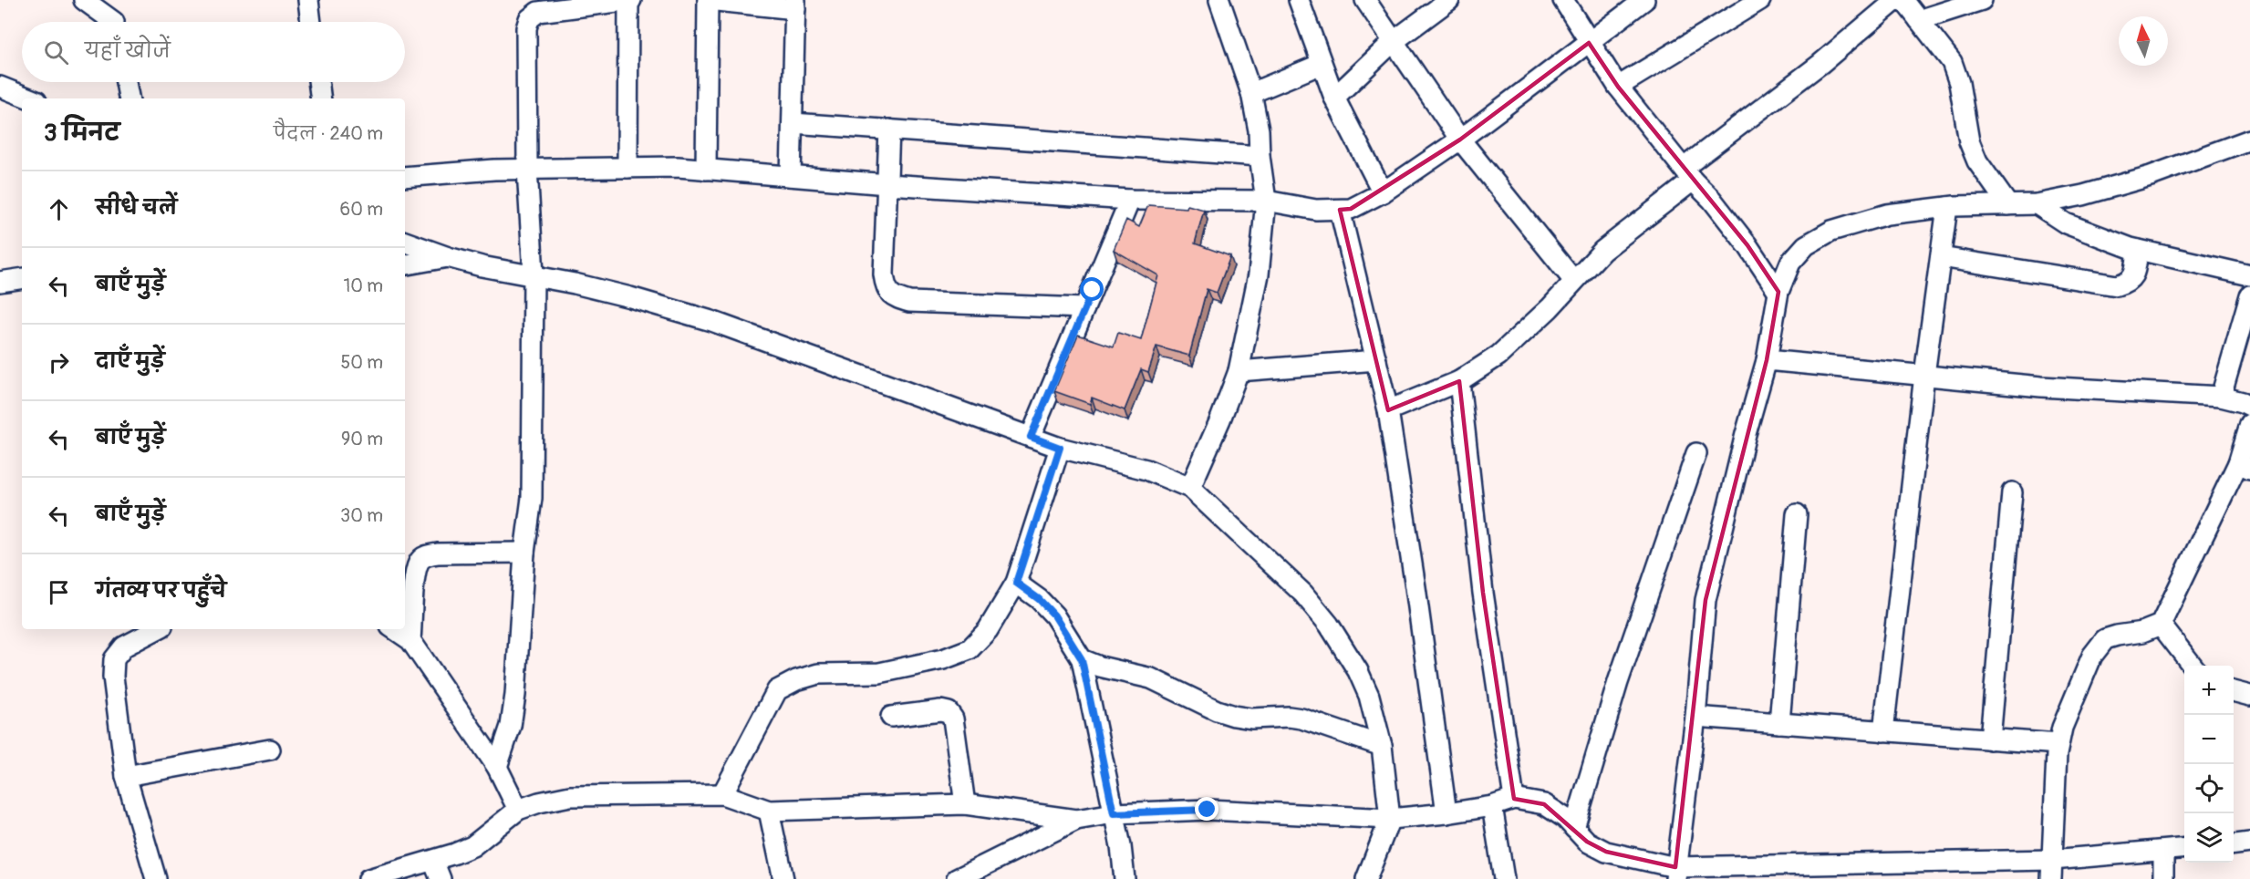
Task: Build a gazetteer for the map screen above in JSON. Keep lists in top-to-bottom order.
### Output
{
  "north": "top",
  "page": {
    "search": "यहाँ खोजें",
    "heading": ["3 मिनट", "पैदल · 240 m"],
    "list": [
      ["सीधे चलें", "60 m"],
      ["बाएँ मुड़ें", "10 m"],
      ["दाएँ मुड़ें", "50 m"],
      ["बाएँ मुड़ें", "90 m"],
      ["बाएँ मुड़ें", "30 m"],
      "गंतव्य पर पहुँचे"
    ],
    "map_buttons": ["+", "−"]
  }
}
